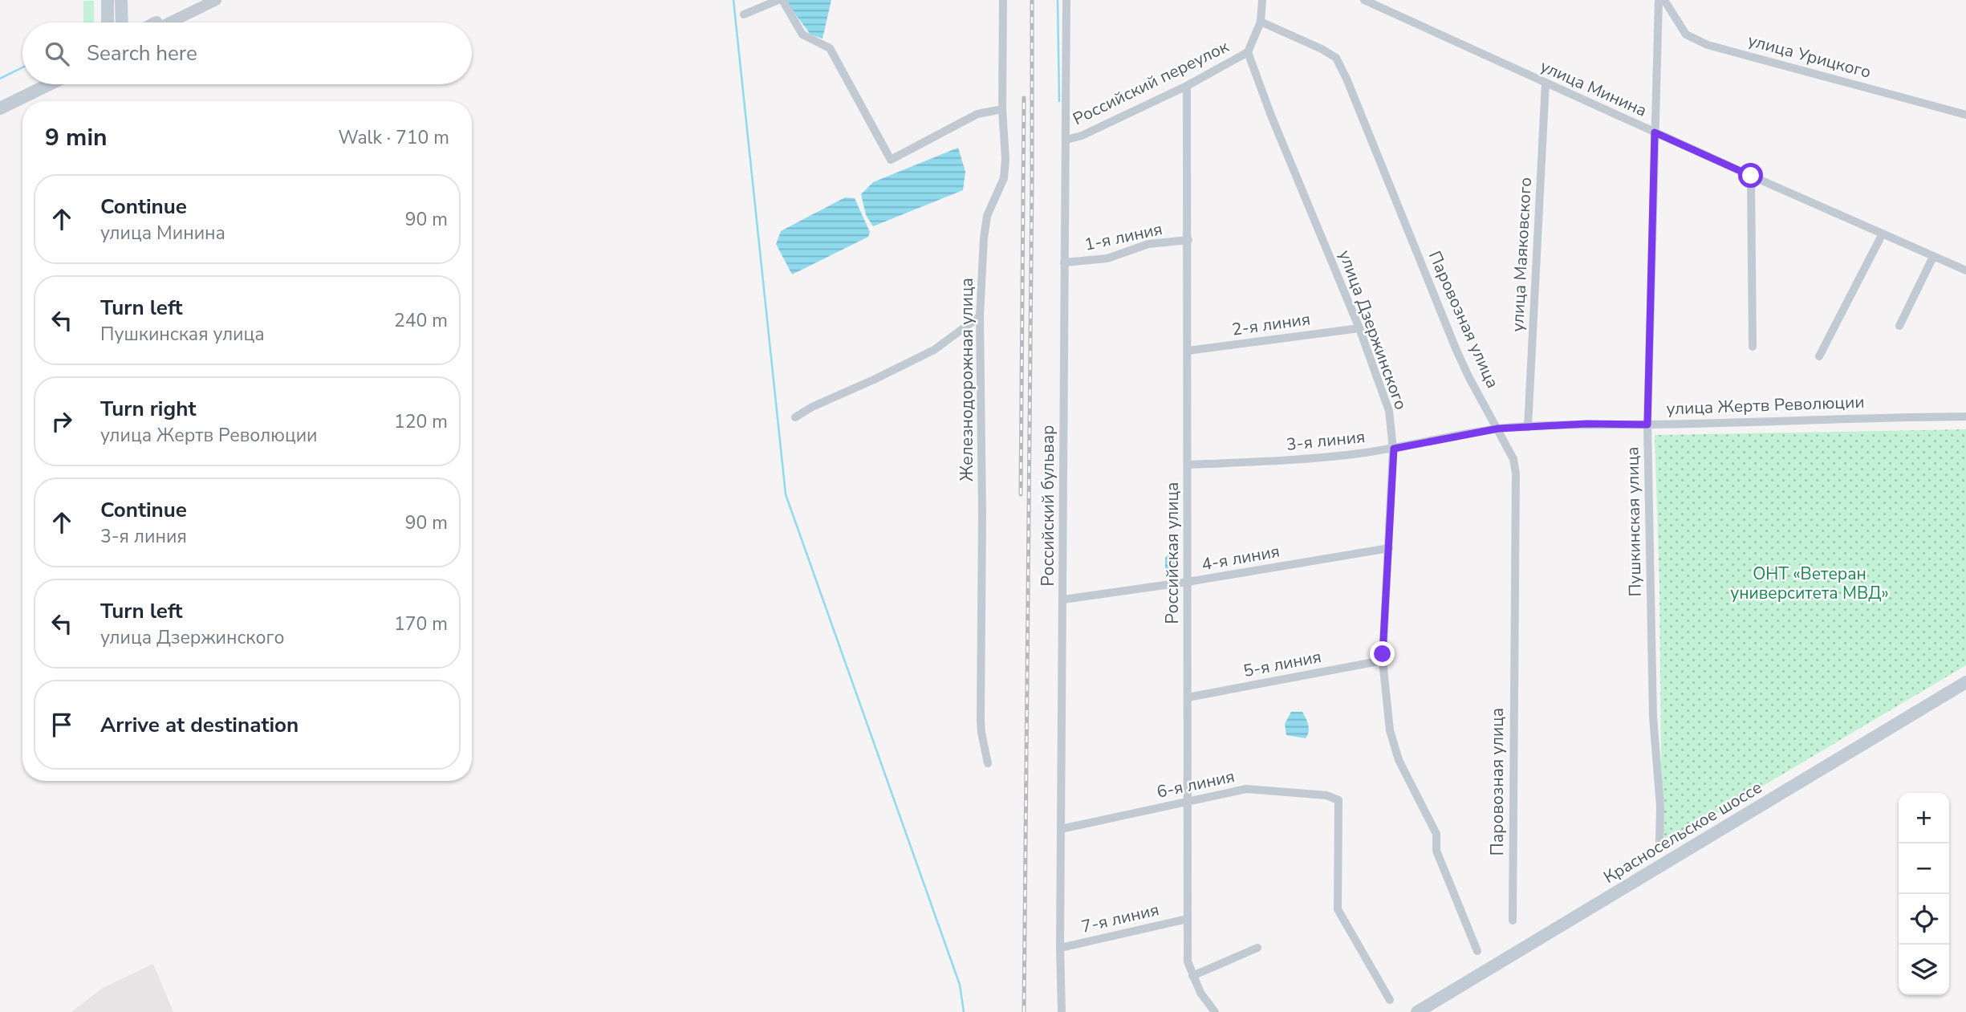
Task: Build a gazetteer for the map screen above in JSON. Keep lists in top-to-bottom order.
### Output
{
  "streets": {
    "main road": ["Красносельское шоссе"],
    "street": [
      "улица Урицкого",
      "Российский переулок",
      "улица Минина",
      "1-я линия",
      "улица Маяковского",
      "Паровозная улица",
      "2-я линия",
      "улица Дзержинского",
      "Железнодорожная улица",
      "улица Жертв Революции",
      "3-я линия",
      "Российский бульвар",
      "Пушкинская улица",
      "Российская улица",
      "4-я линия",
      "5-я линия",
      "6-я линия",
      "7-я линия"
    ]
  },
  "crossings": [
    ["Российский переулок", "Паровозная улица"],
    ["Российский переулок", "улица Дзержинского"],
    ["Российский переулок", "Российский бульвар"],
    ["Российский переулок", "Российская улица"],
    ["улица Минина", "улица Маяковского"],
    ["улица Минина", "Пушкинская улица"],
    ["1-я линия", "Российский бульвар"],
    ["1-я линия", "Российская улица"],
    ["улица Маяковского", "улица Жертв Революции"],
    ["Паровозная улица", "улица Жертв Революции"],
    ["Паровозная улица", "3-я линия"],
    ["2-я линия", "улица Дзержинского"],
    ["2-я линия", "Российская улица"],
    ["улица Дзержинского", "3-я линия"],
    ["улица Дзержинского", "4-я линия"],
    ["улица Дзержинского", "5-я линия"],
    ["улица Жертв Революции", "3-я линия"],
    ["улица Жертв Революции", "Пушкинская улица"],
    ["3-я линия", "Российская улица"],
    ["Российский бульвар", "4-я линия"],
    ["Российский бульвар", "6-я линия"],
    ["Российский бульвар", "7-я линия"],
    ["Российская улица", "4-я линия"],
    ["Российская улица", "5-я линия"],
    ["Российская улица", "6-я линия"],
    ["Российская улица", "7-я линия"]
  ],
  "parks": ["ОНТ «Ветеран университета МВД»"],
  "page": {
    "search": "Search here",
    "heading": ["9 min", "Walk · 710 m"],
    "list": [
      ["Continue", "улица Минина", "90 m"],
      ["Turn left", "Пушкинская улица", "240 m"],
      ["Turn right", "улица Жертв Революции", "120 m"],
      ["Continue", "3-я линия", "90 m"],
      ["Turn left", "улица Дзержинского", "170 m"],
      "Arrive at destination"
    ],
    "map_buttons": ["+", "−"]
  }
}
